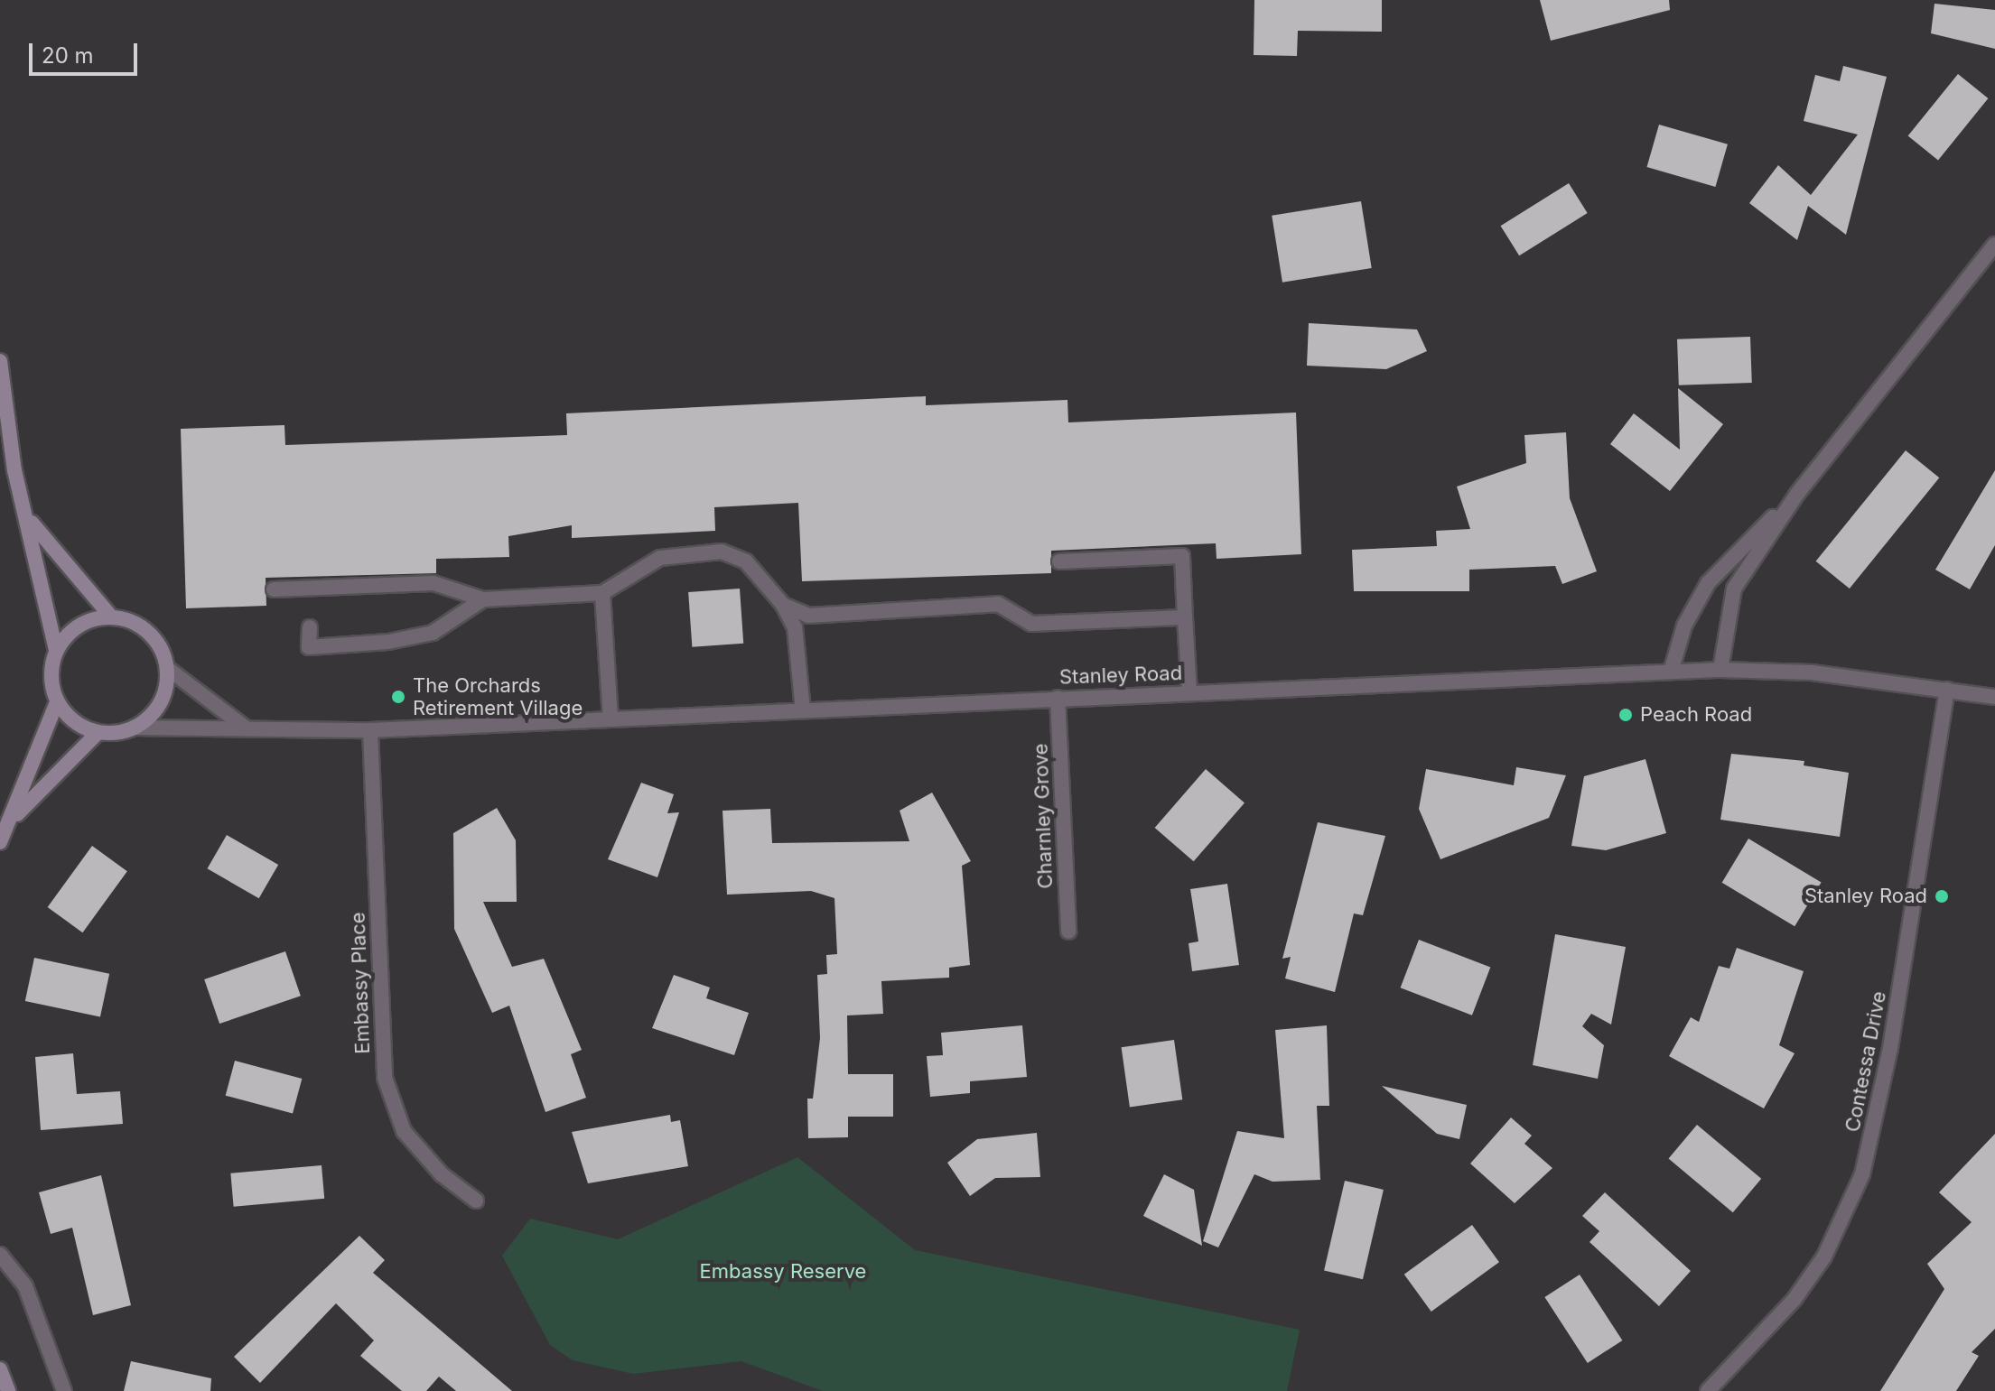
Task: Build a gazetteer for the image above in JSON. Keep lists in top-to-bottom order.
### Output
{
  "streets": {
    "street": [
      "Stanley Road",
      "Charnley Grove",
      "Embassy Place",
      "Contessa Drive"
    ]
  },
  "crossings": [
    ["Stanley Road", "Charnley Grove"],
    ["Stanley Road", "Embassy Place"],
    ["Stanley Road", "Contessa Drive"]
  ],
  "parks": ["Embassy Reserve"],
  "places": ["The Orchards Retirement Village", "Peach Road", "Stanley Road"],
  "scale_bar": "20 m"
}
